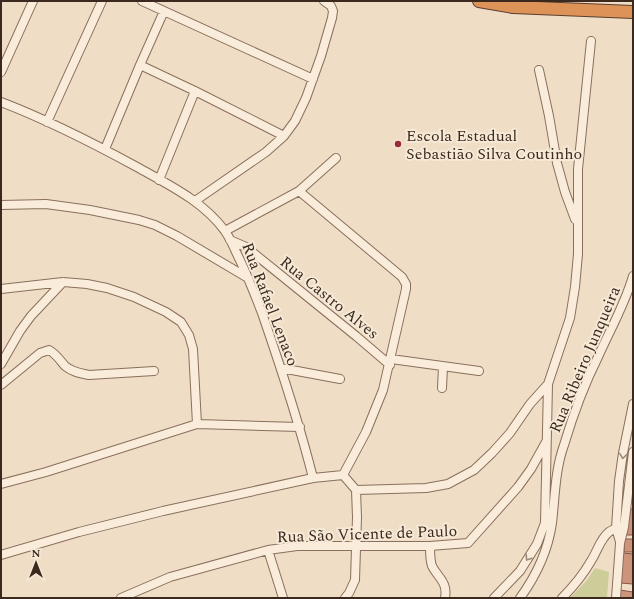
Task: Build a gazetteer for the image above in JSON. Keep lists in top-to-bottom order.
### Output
{
  "streets": {
    "street": [
      "Rua Castro Alves",
      "Rua Rafael Lenaco",
      "Rua Ribeiro Junqueira",
      "Rua São Vicente de Paulo"
    ]
  },
  "crossings": [
    ["Rua Castro Alves", "Rua Rafael Lenaco"]
  ],
  "places": ["Escola Estadual Sebastião Silva Coutinho"],
  "north": "top"
}
